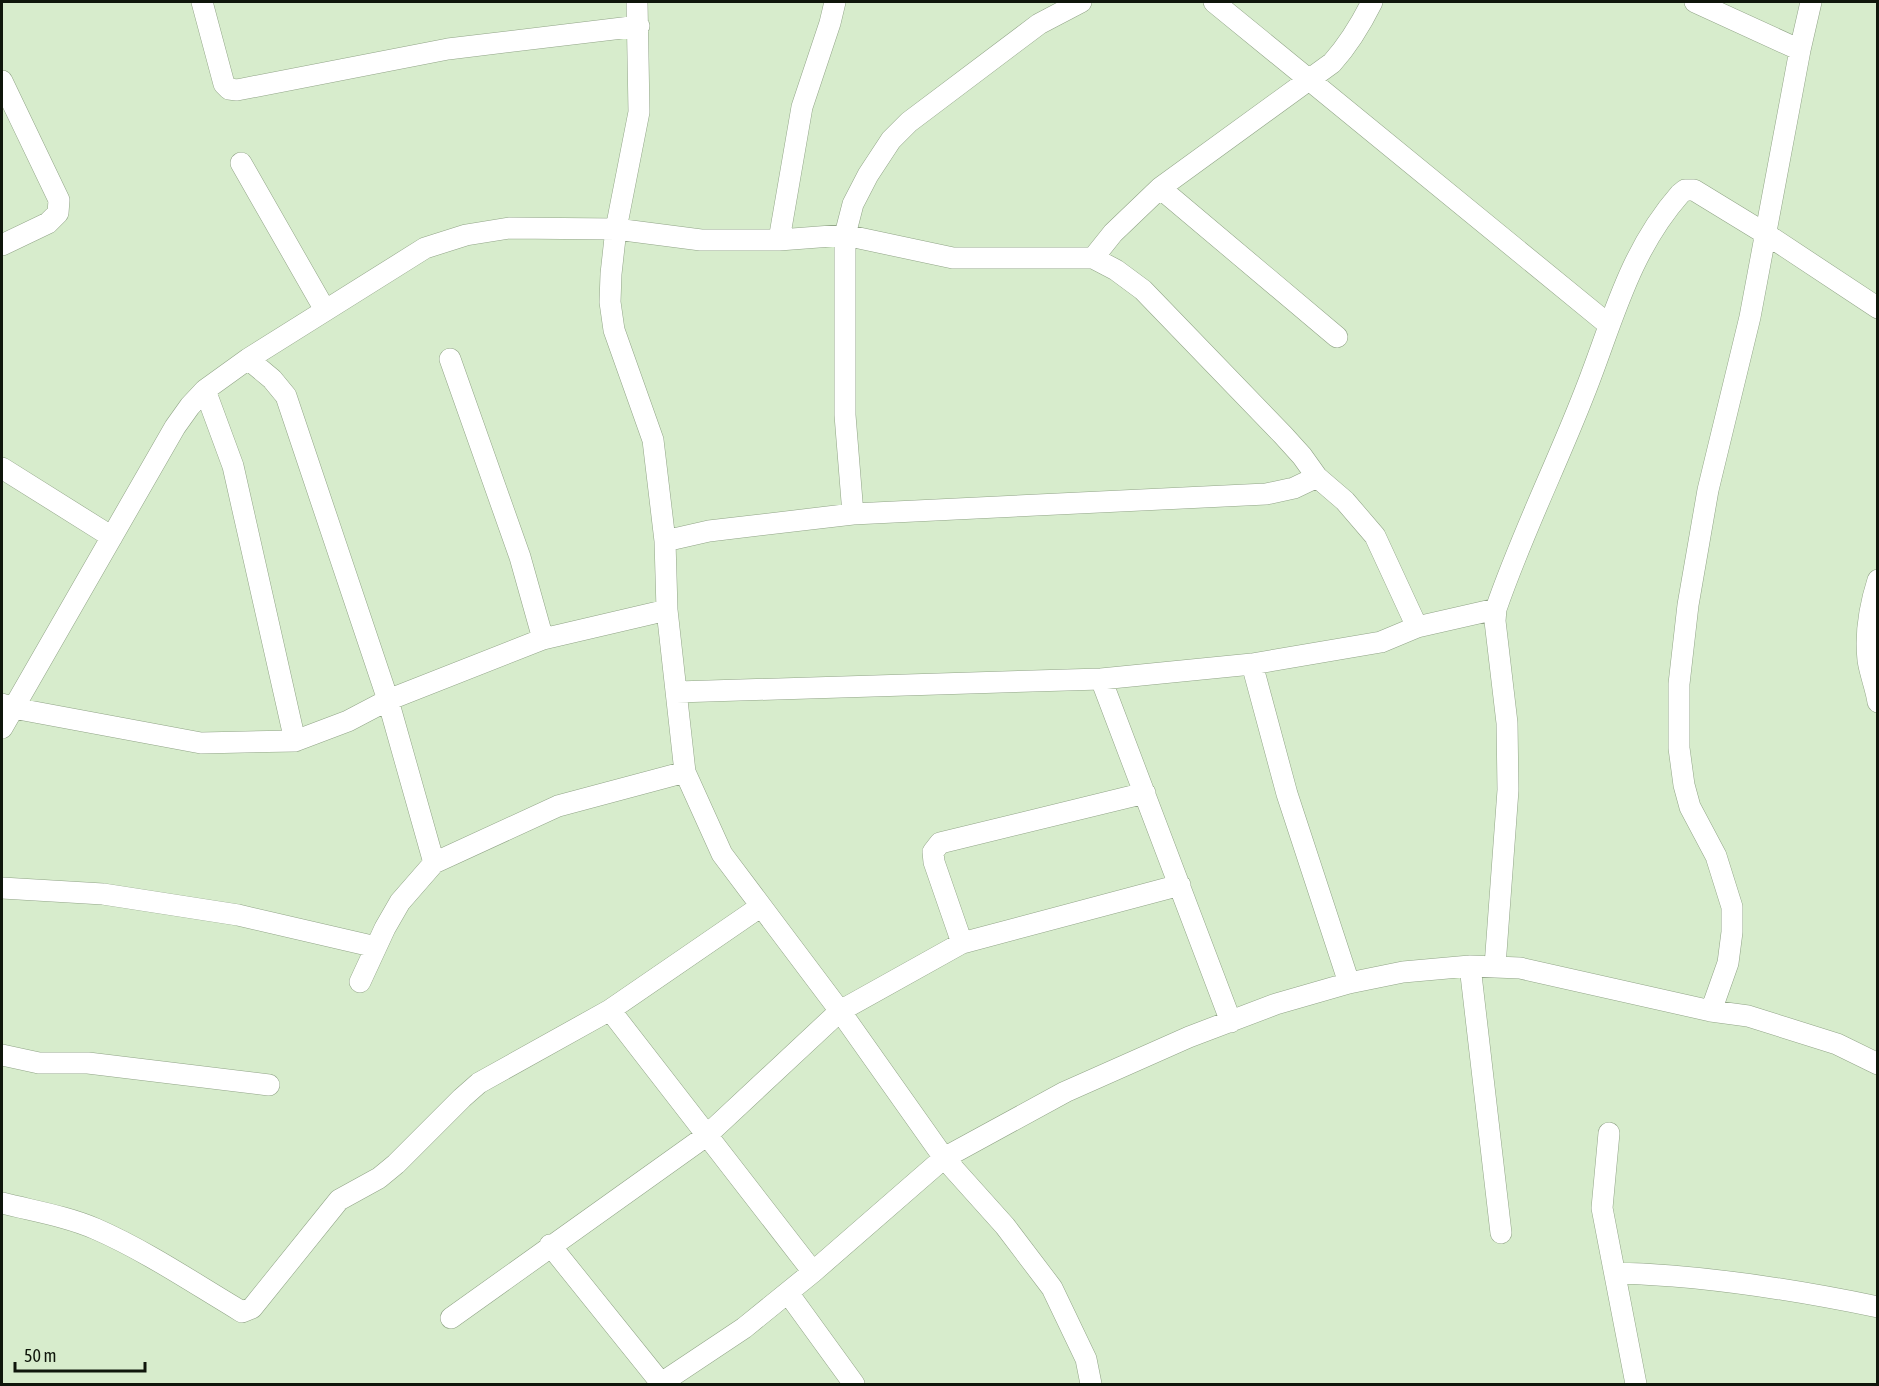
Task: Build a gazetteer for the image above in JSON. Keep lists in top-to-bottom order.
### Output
{
  "scale_bar": "50 m"
}
